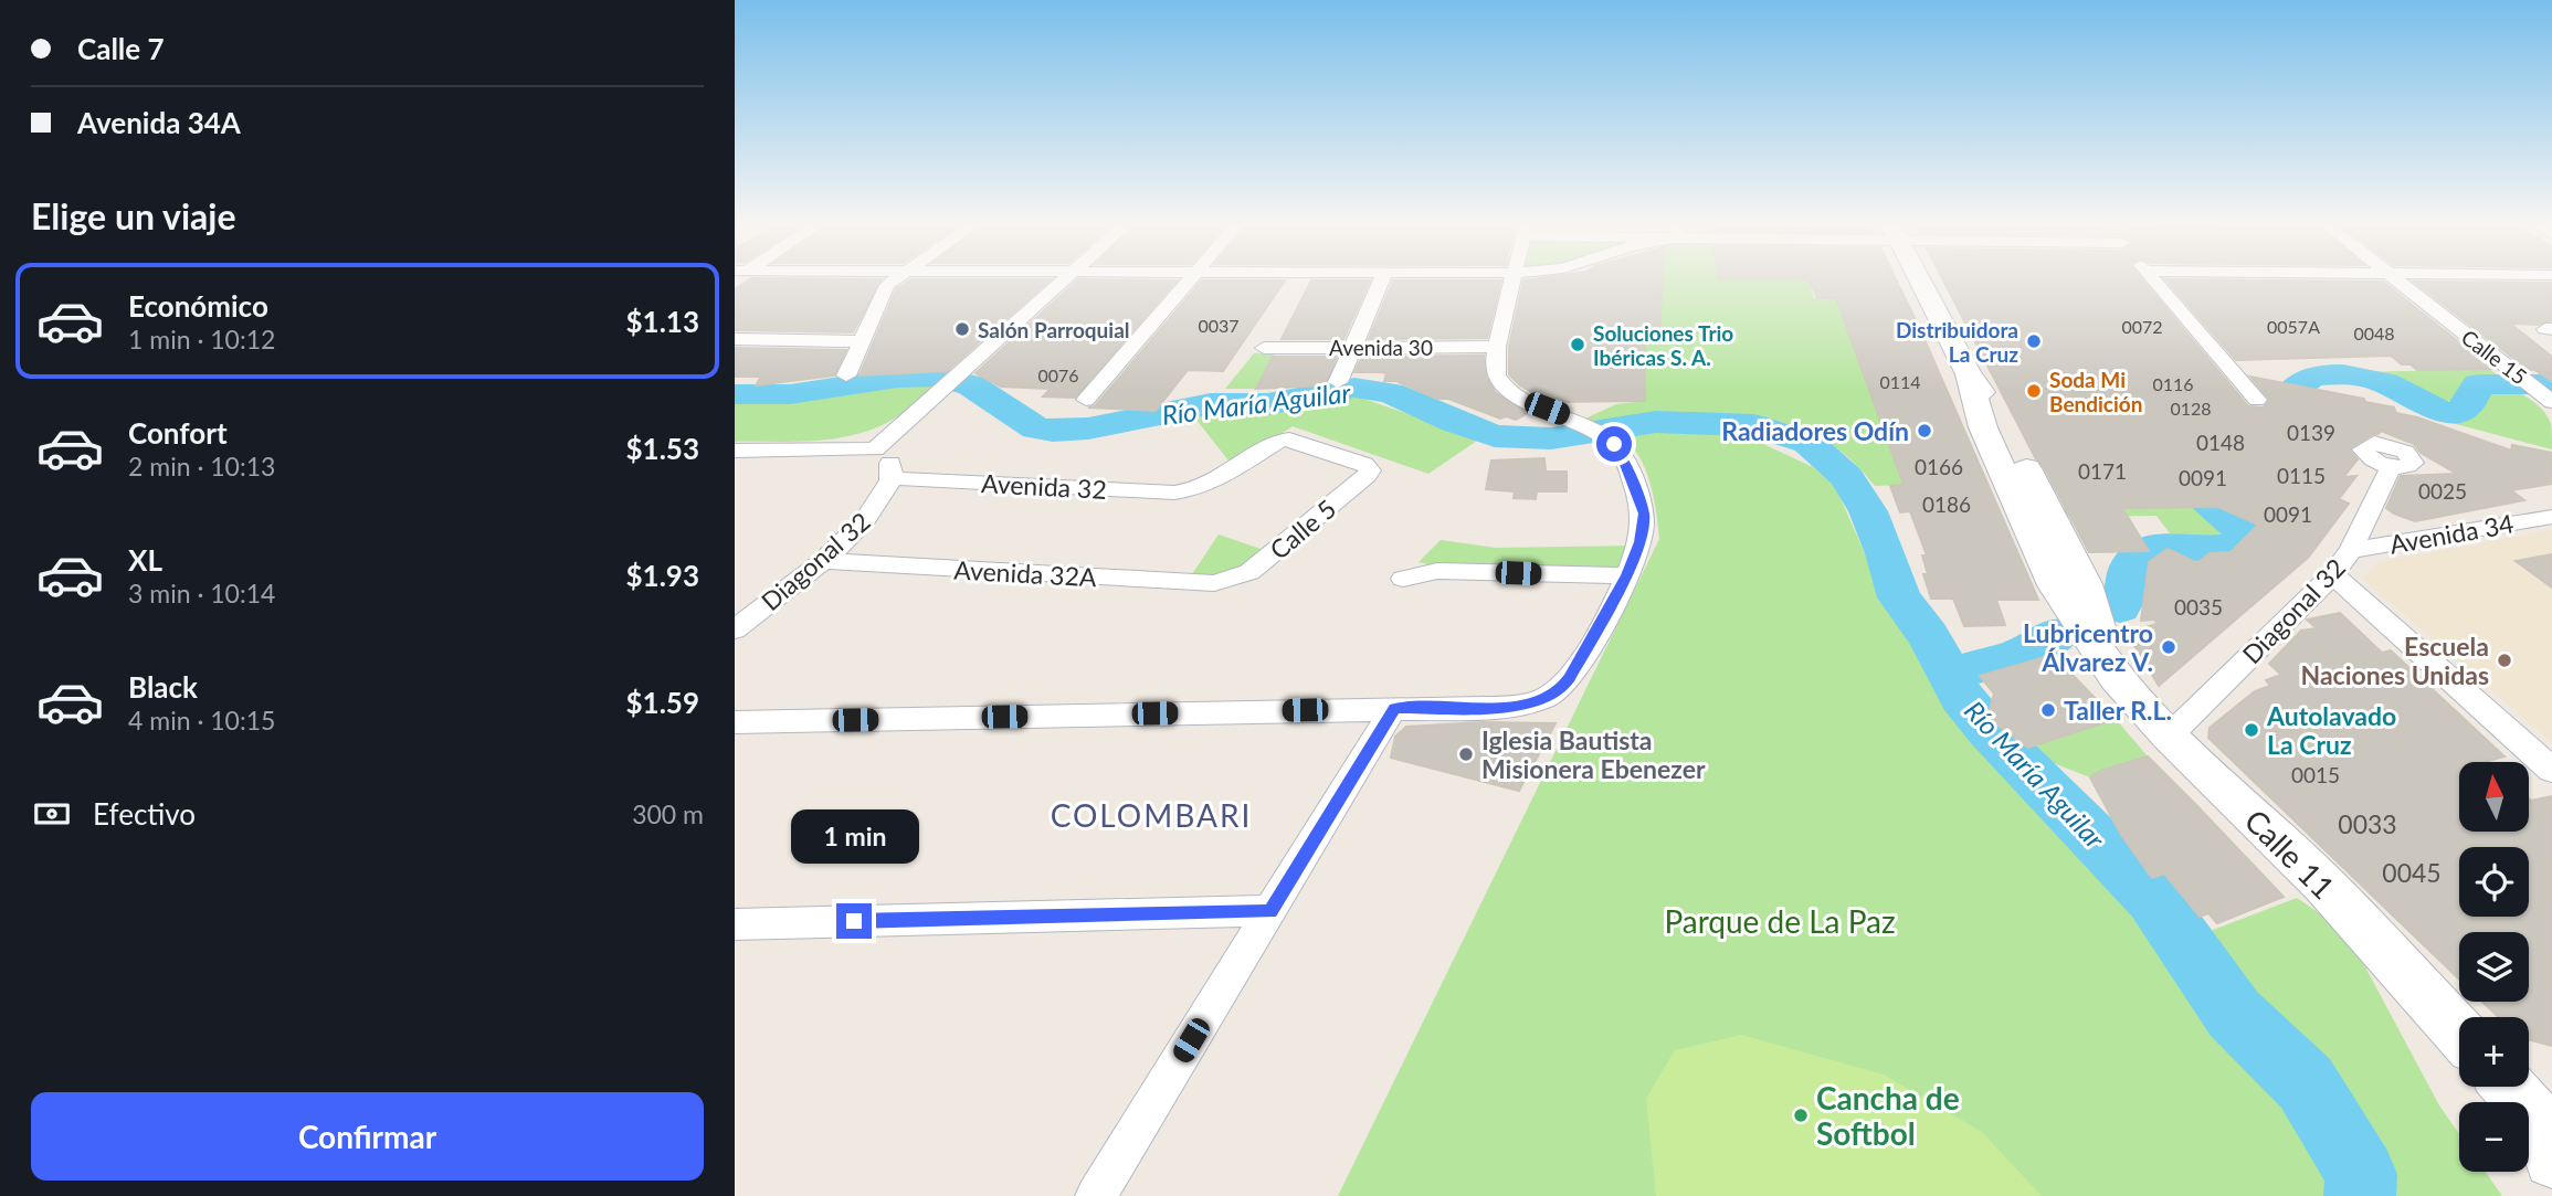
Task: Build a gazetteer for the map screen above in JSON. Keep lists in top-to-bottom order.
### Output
{
  "streets": {
    "main road": ["Calle 11"],
    "street": [
      "Avenida 30",
      "Calle 15",
      "Avenida 32",
      "Calle 5",
      "Avenida 34",
      "Diagonal 32",
      "Avenida 32A"
    ]
  },
  "crossings": [
    ["Avenida 32", "Calle 5"],
    ["Avenida 32", "Diagonal 32"],
    ["Calle 5", "Avenida 32A"],
    ["Avenida 34", "Diagonal 32"],
    ["Diagonal 32", "Avenida 32A"],
    ["Diagonal 32", "Calle 11"]
  ],
  "districts": ["COLOMBARI"],
  "water": ["Río María Aguilar"],
  "parks": ["Parque de La Paz"],
  "places": [
    "Salón Parroquial",
    "Distribuidora La Cruz",
    "Soluciones Trio Ibéricas S. A.",
    "Soda Mi Bendición",
    "Radiadores Odín",
    "Lubricentro Álvarez V.",
    "Escuela Naciones Unidas",
    "Taller R.L.",
    "Autolavado La Cruz",
    "Iglesia Bautista Misionera Ebenezer",
    "Cancha de Softbol"
  ],
  "house_numbers": [
    "0037",
    "0072",
    "0057A",
    "0048",
    "0076",
    "0114",
    "0116",
    "0128",
    "0139",
    "0148",
    "0166",
    "0171",
    "0115",
    "0091",
    "0025",
    "0186",
    "0091",
    "0035",
    "0015",
    "0033",
    "0045"
  ],
  "north": "top",
  "page": {
    "banner": ["Calle 7", "Avenida 34A"],
    "heading": "Elige un viaje",
    "list": [
      {
        "name": "Económico",
        "note": "1 min · 10:12",
        "value": "$1.13"
      },
      {
        "name": "Confort",
        "note": "2 min · 10:13",
        "value": "$1.53"
      },
      {
        "name": "XL",
        "note": "3 min · 10:14",
        "value": "$1.93"
      },
      {
        "name": "Black",
        "note": "4 min · 10:15",
        "value": "$1.59"
      }
    ],
    "map_buttons": ["+", "−"],
    "pay": ["Efectivo", "300 m"],
    "bubble": "1 min",
    "buttons": "Confirmar"
  }
}
